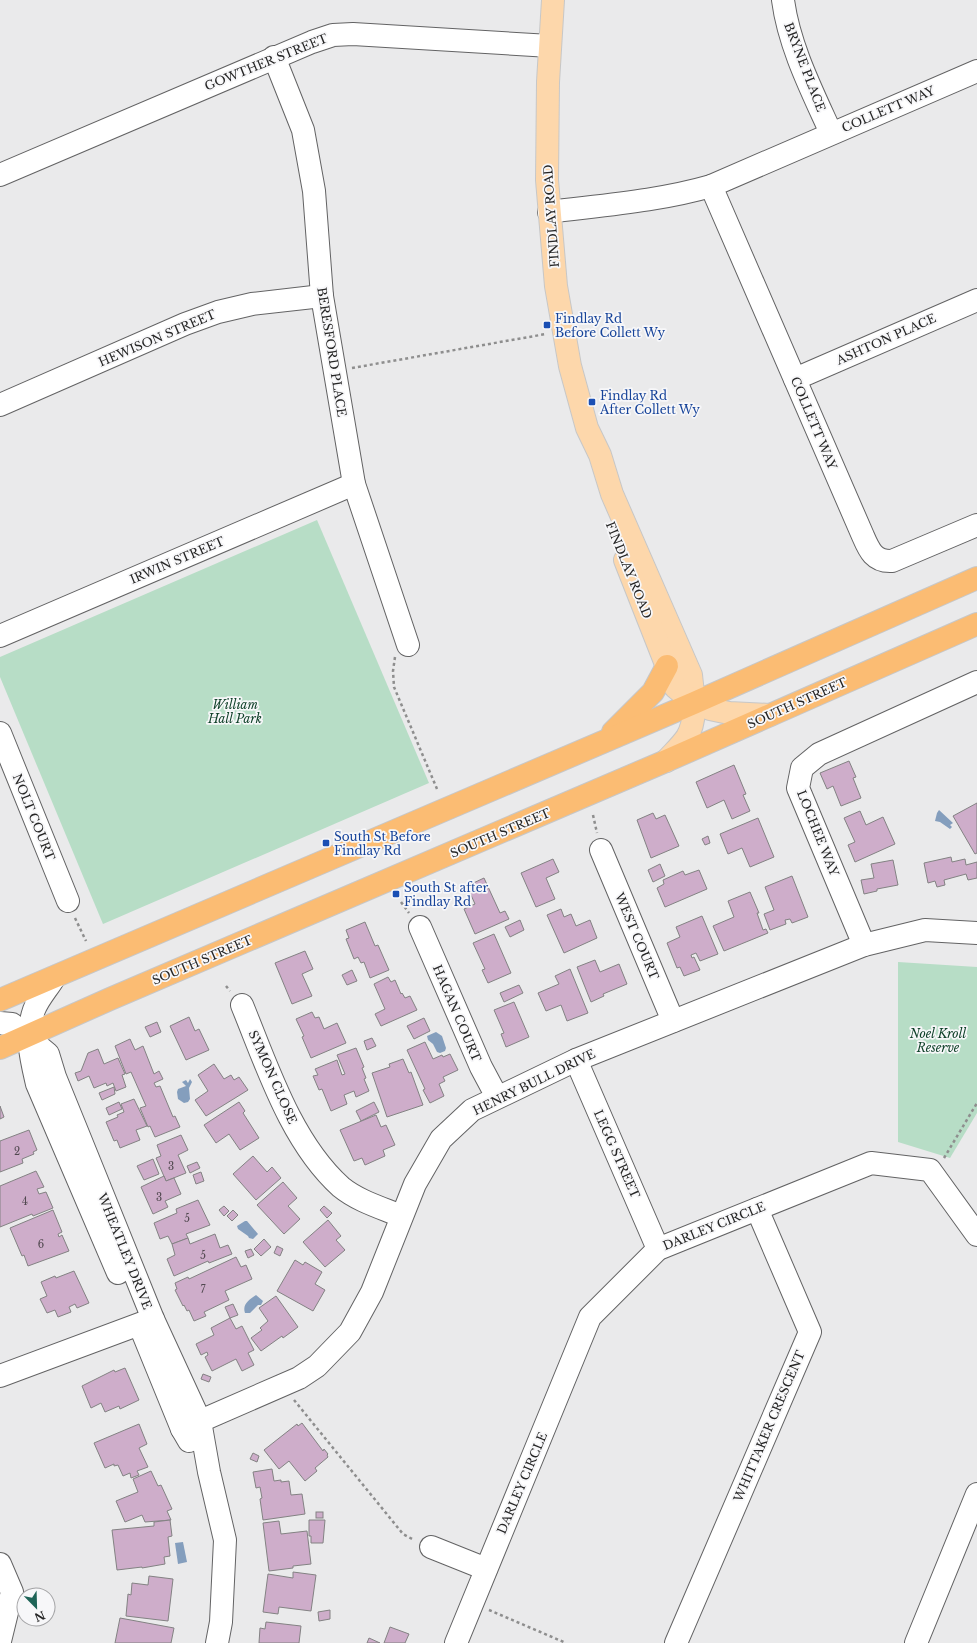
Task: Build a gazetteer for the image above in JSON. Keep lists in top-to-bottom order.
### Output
{
  "streets": {
    "highway": ["SOUTH STREET"],
    "main road": ["FINDLAY ROAD"],
    "street": [
      "GOWTHER STREET",
      "BRYNE PLACE",
      "COLLETT WAY",
      "HEWISON STREET",
      "ASHTON PLACE",
      "BERESFORD PLACE",
      "IRWIN STREET",
      "NOLT COURT",
      "LOCHEE WAY",
      "WEST COURT",
      "HAGAN COURT",
      "SYMON CLOSE",
      "HENRY BULL DRIVE",
      "LEGG STREET",
      "DARLEY CIRCLE",
      "WHEATLEY DRIVE",
      "WHITTAKER CRESCENT"
    ]
  },
  "crossings": [
    ["GOWTHER STREET", "FINDLAY ROAD"],
    ["GOWTHER STREET", "BERESFORD PLACE"],
    ["BRYNE PLACE", "COLLETT WAY"],
    ["COLLETT WAY", "FINDLAY ROAD"],
    ["COLLETT WAY", "ASHTON PLACE"],
    ["FINDLAY ROAD", "SOUTH STREET"],
    ["HEWISON STREET", "BERESFORD PLACE"],
    ["BERESFORD PLACE", "IRWIN STREET"],
    ["SOUTH STREET", "WHEATLEY DRIVE"],
    ["LOCHEE WAY", "HENRY BULL DRIVE"],
    ["WEST COURT", "HENRY BULL DRIVE"],
    ["HAGAN COURT", "HENRY BULL DRIVE"],
    ["SYMON CLOSE", "HENRY BULL DRIVE"],
    ["HENRY BULL DRIVE", "LEGG STREET"],
    ["HENRY BULL DRIVE", "WHEATLEY DRIVE"],
    ["LEGG STREET", "DARLEY CIRCLE"],
    ["DARLEY CIRCLE", "WHITTAKER CRESCENT"]
  ],
  "parks": ["William Hall Park", "Noel Kroll Reserve"],
  "places": {
    "transit": [
      "Findlay Rd Before Collett Wy",
      "Findlay Rd After Collett Wy",
      "South St Before Findlay Rd",
      "South St after Findlay Rd"
    ]
  },
  "house_numbers": [
    "2",
    "3",
    "3",
    "4",
    "5",
    "6",
    "5",
    "7"
  ],
  "north": "bottom right"
}
